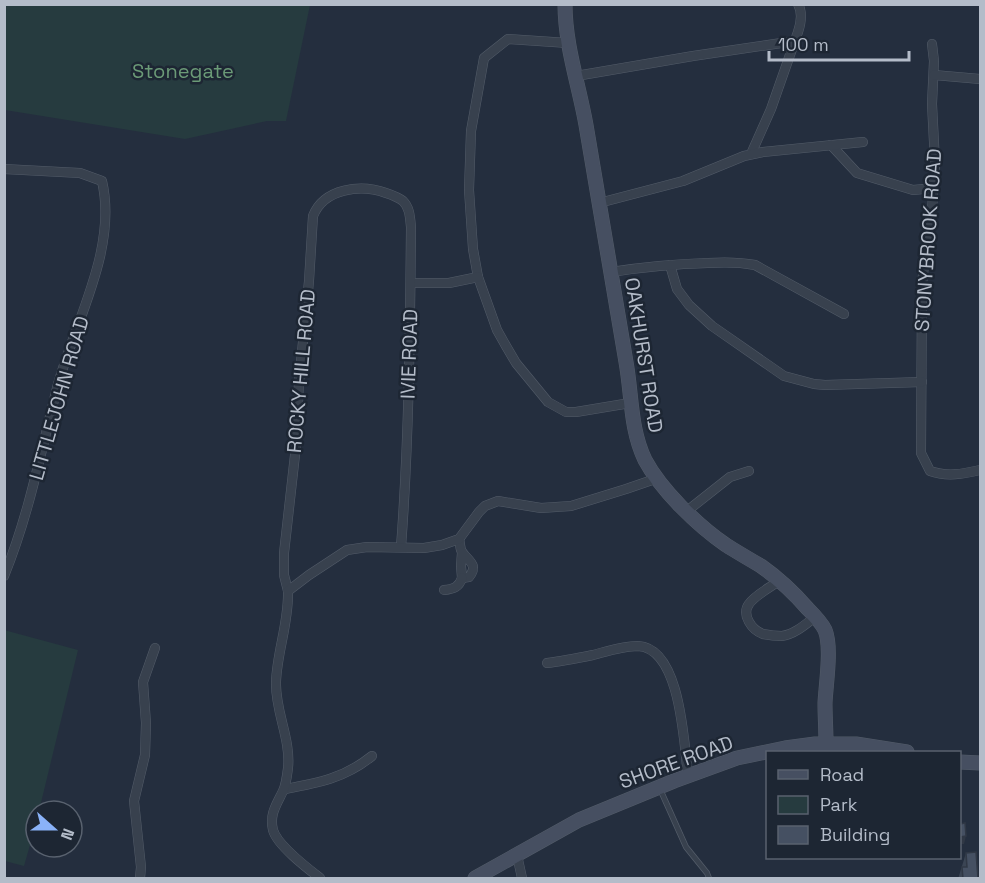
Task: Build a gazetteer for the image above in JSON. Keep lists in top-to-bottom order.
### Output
{
  "streets": {
    "street": [
      "STONYBROOK ROAD",
      "IVIE ROAD",
      "OAKHURST ROAD",
      "ROCKY HILL ROAD",
      "LITTLEJOHN ROAD",
      "SHORE ROAD"
    ]
  },
  "crossings": [
    ["IVIE ROAD", "ROCKY HILL ROAD"],
    ["OAKHURST ROAD", "SHORE ROAD"]
  ],
  "parks": ["Stonegate"],
  "legend": ["Road", "Park", "Building"],
  "scale_bar": "100 m",
  "north": "right"
}
